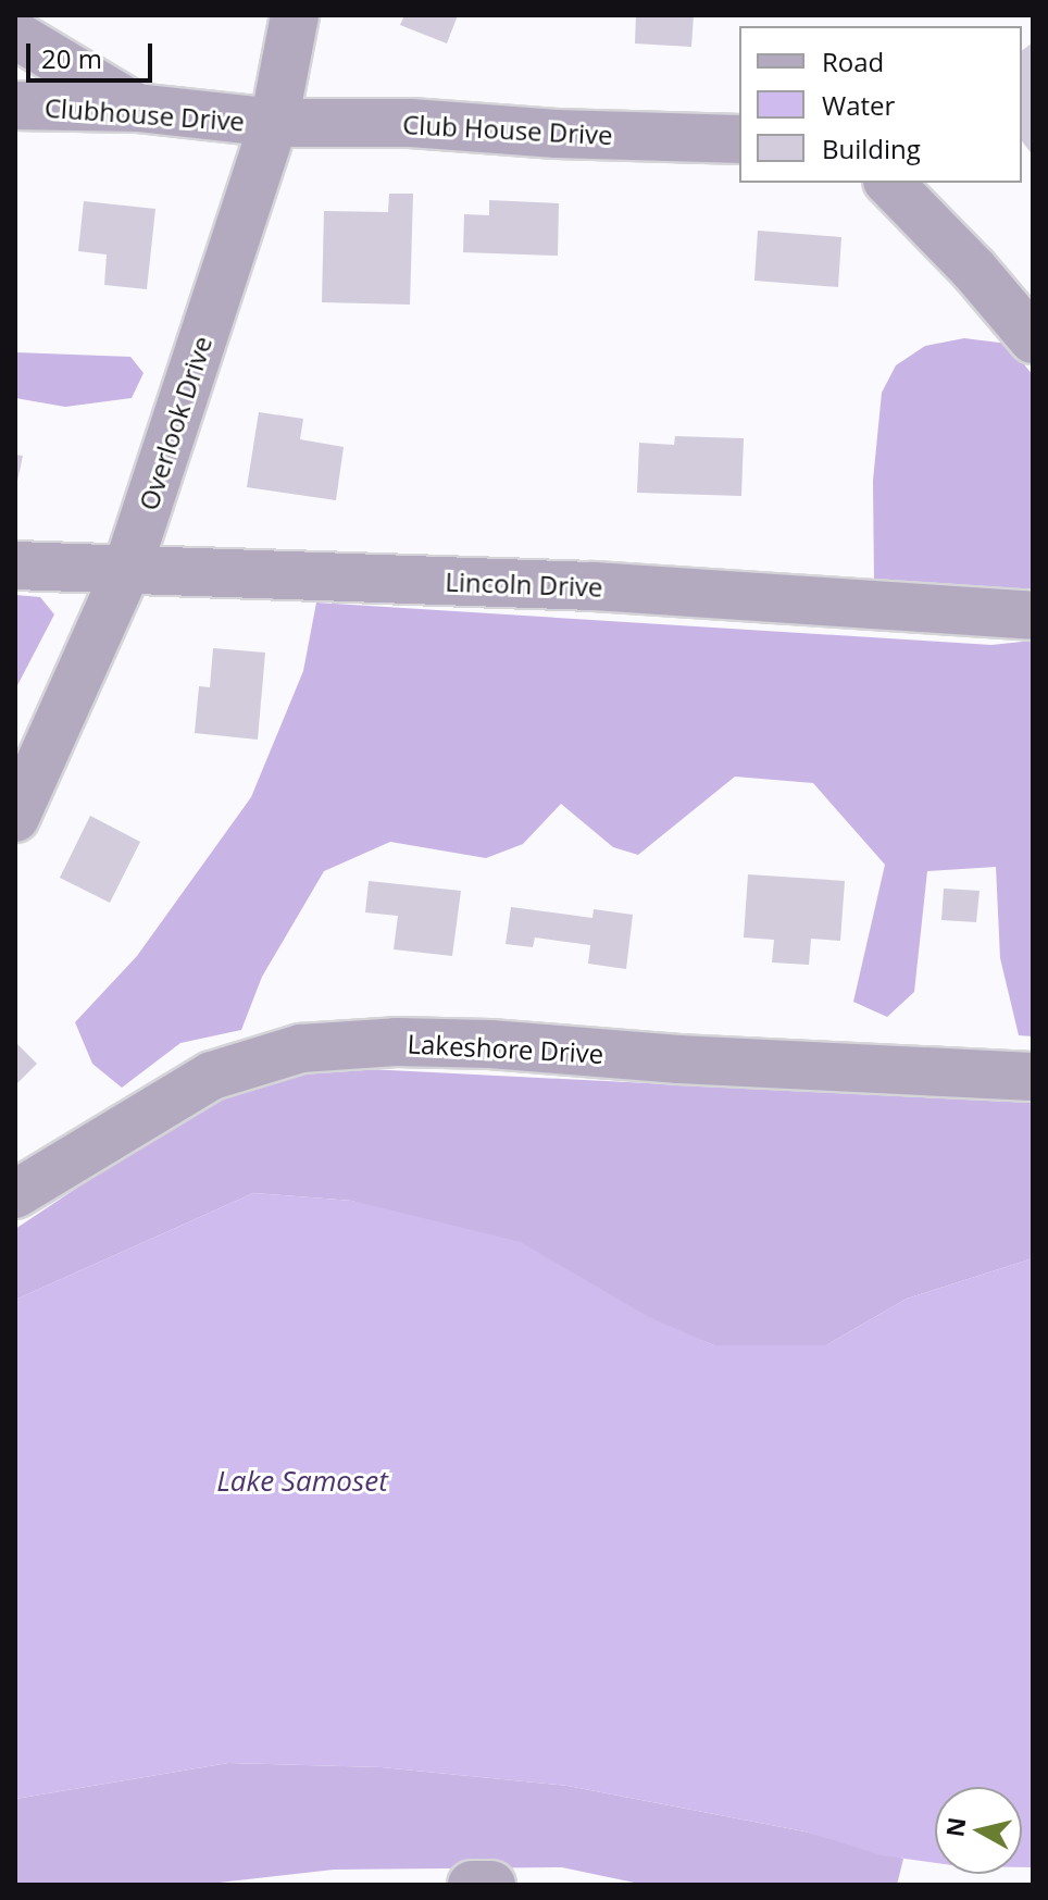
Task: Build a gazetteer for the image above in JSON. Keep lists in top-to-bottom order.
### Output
{
  "streets": {
    "street": [
      "Clubhouse Drive",
      "Club House Drive",
      "Overlook Drive",
      "Lincoln Drive",
      "Lakeshore Drive"
    ]
  },
  "crossings": [
    ["Clubhouse Drive", "Club House Drive"],
    ["Clubhouse Drive", "Overlook Drive"],
    ["Club House Drive", "Overlook Drive"],
    ["Overlook Drive", "Lincoln Drive"]
  ],
  "water": ["Lake Samoset"],
  "legend": ["Road", "Water", "Building"],
  "scale_bar": "20 m",
  "north": "left"
}
